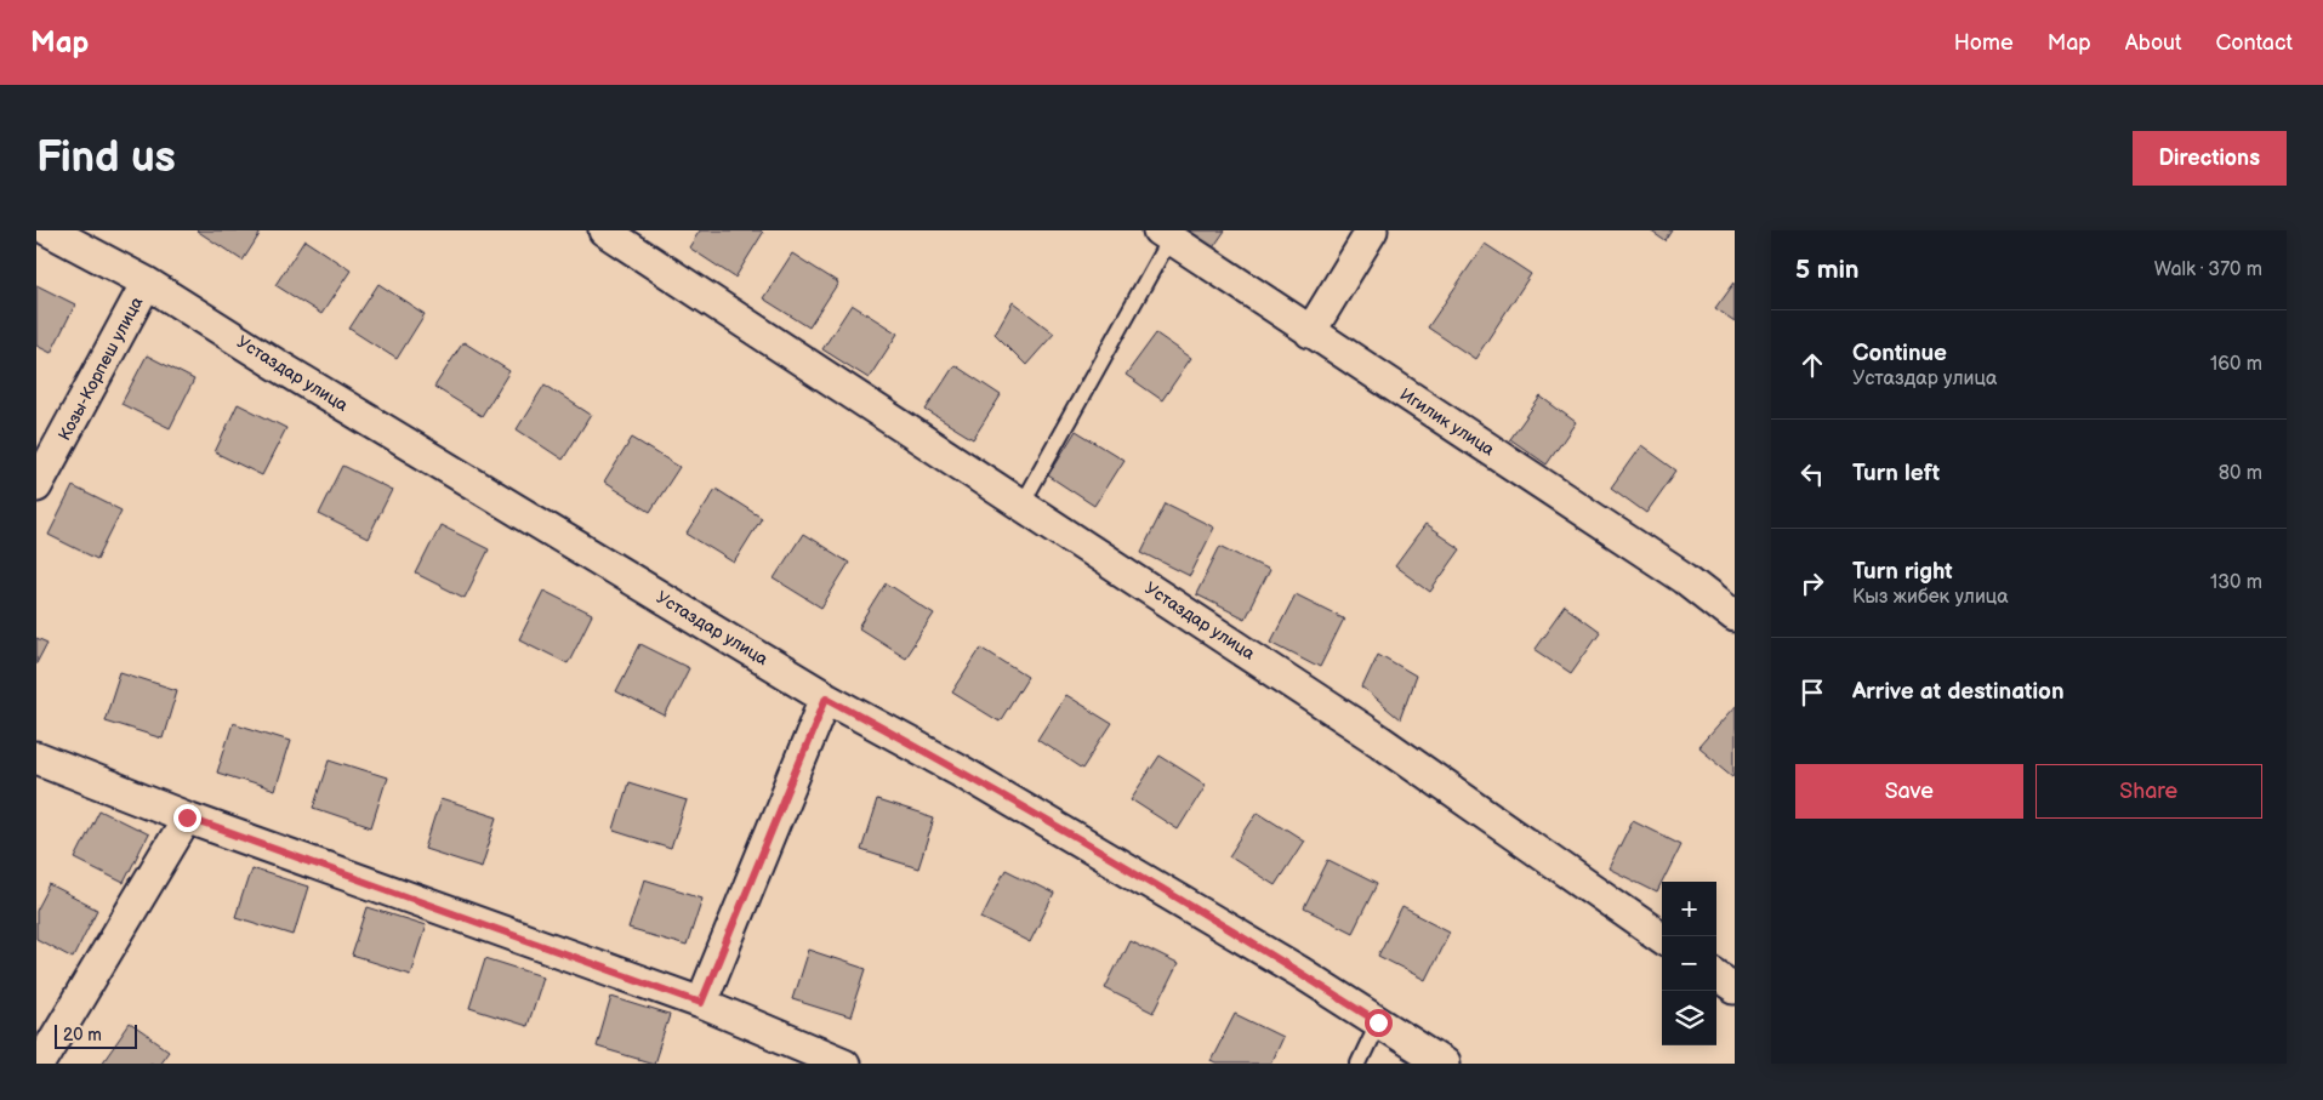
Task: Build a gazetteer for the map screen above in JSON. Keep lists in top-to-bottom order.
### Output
{
  "streets": {
    "street": ["Козы-Корпеш улица", "Устаздар улица", "Игилик улица"]
  },
  "crossings": [
    ["Козы-Корпеш улица", "Устаздар улица"]
  ],
  "scale_bar": "20 m",
  "page": {
    "header": "Map",
    "nav": [
      "Home",
      "Map",
      "About",
      "Contact"
    ],
    "buttons": [
      "Directions",
      ["Save", "Share"]
    ],
    "title": "Find us",
    "heading": ["5 min", "Walk · 370 m"],
    "list": [
      ["Continue", "Устаздар улица", "160 m"],
      ["Turn left", "80 m"],
      ["Turn right", "Кыз жибек улица", "130 m"],
      "Arrive at destination"
    ],
    "map_buttons": ["+", "−"],
    "scale": "20 m"
  }
}
